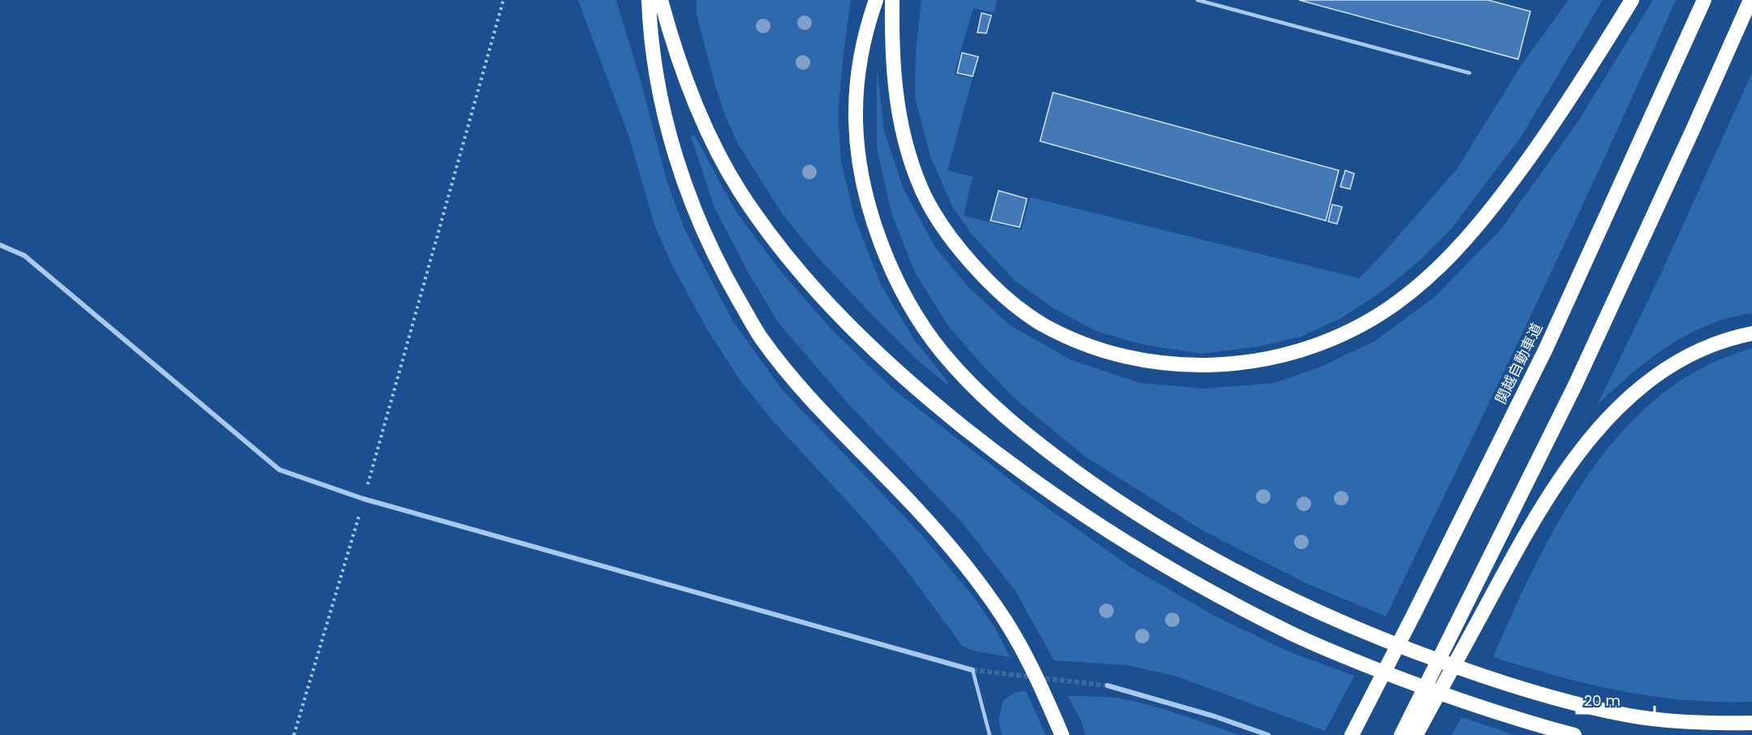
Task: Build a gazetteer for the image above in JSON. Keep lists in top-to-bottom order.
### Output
{
  "streets": {
    "highway": ["関越自動車道"]
  },
  "scale_bar": "20 m"
}
